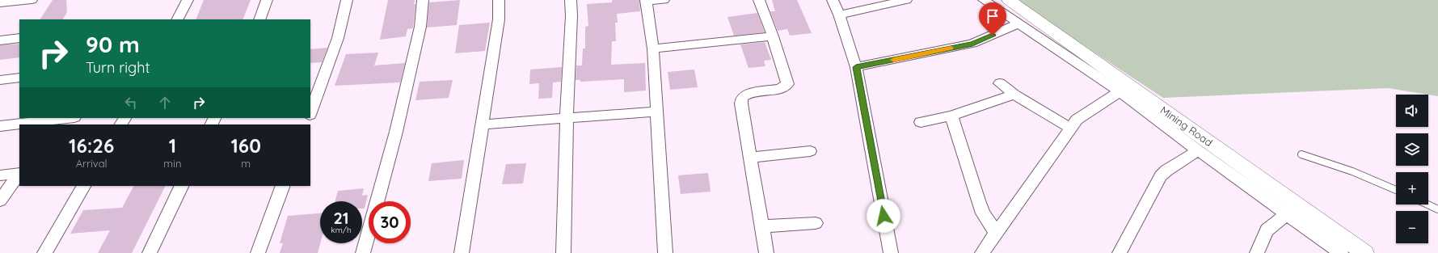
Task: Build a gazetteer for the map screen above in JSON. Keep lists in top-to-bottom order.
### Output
{
  "streets": {
    "street": ["Mining Road"]
  },
  "page": {
    "turn": ["90 m", "Turn right"],
    "map_buttons": ["+", "−"],
    "eta": [
      "16:26",
      "Arrival",
      "1",
      "min",
      "160",
      "m"
    ],
    "speed": "21 km/h",
    "limit": "30"
  }
}
